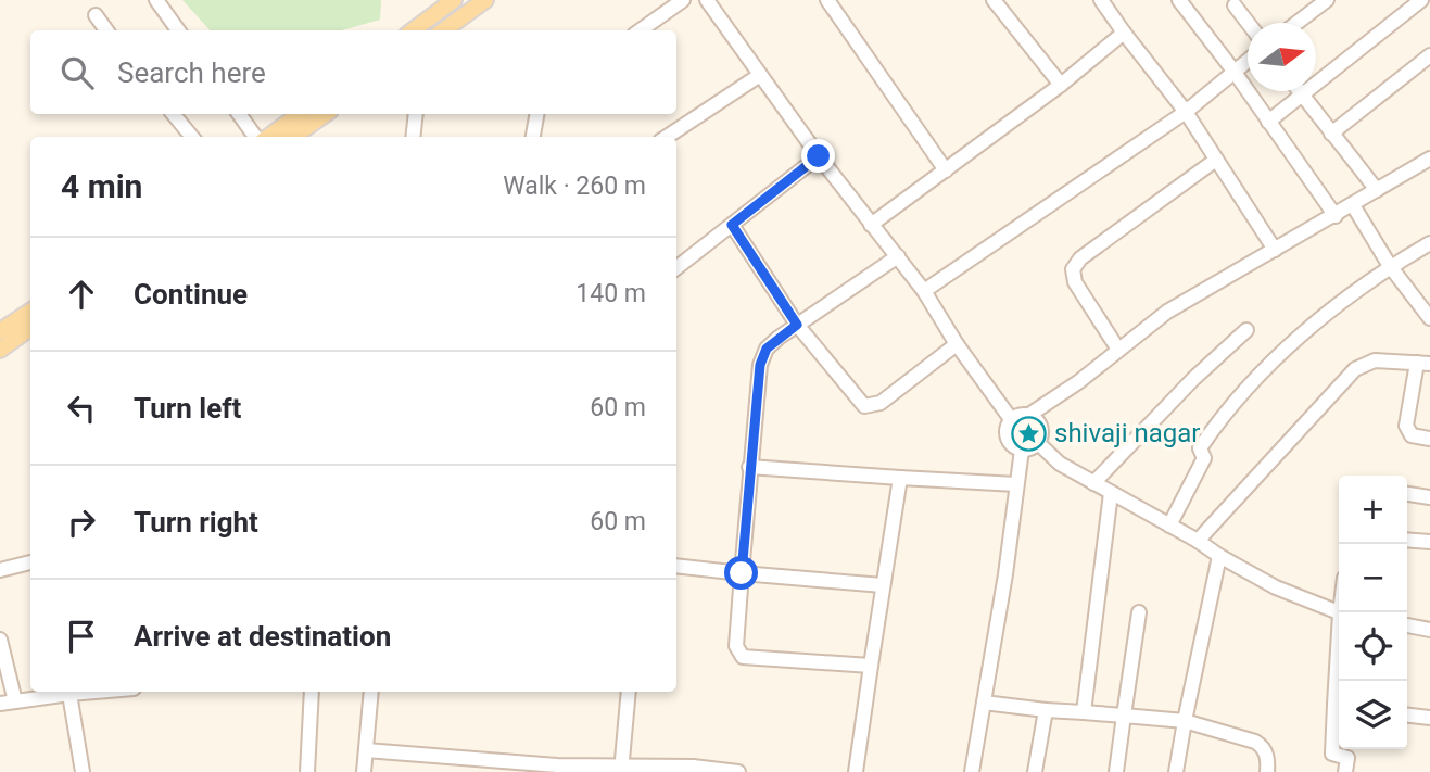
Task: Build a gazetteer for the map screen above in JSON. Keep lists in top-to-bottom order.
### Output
{
  "places": {
    "place": ["shivaji nagar"]
  },
  "north": "right",
  "page": {
    "search": "Search here",
    "heading": ["4 min", "Walk · 260 m"],
    "list": [
      ["Continue", "140 m"],
      ["Turn left", "60 m"],
      ["Turn right", "60 m"],
      "Arrive at destination"
    ],
    "map_buttons": ["+", "−"]
  }
}
